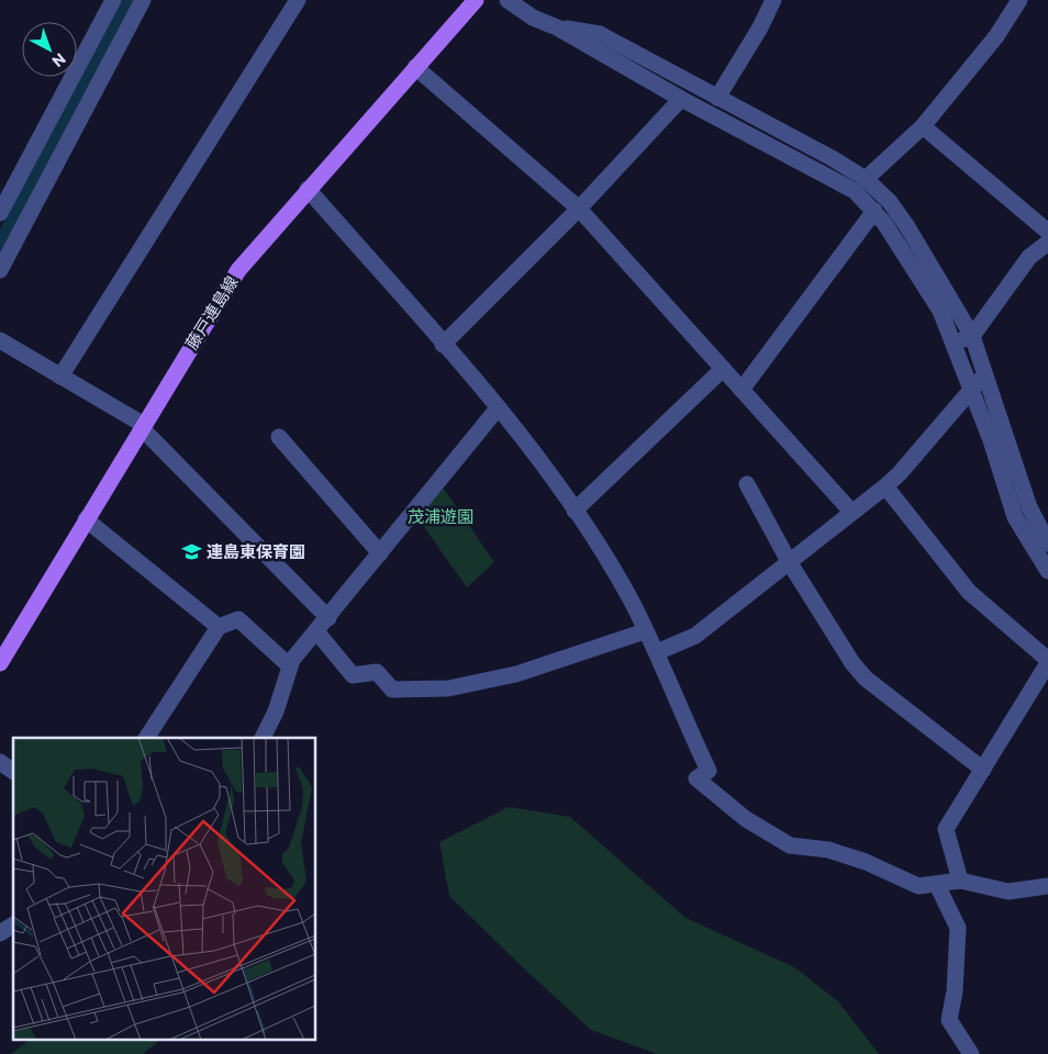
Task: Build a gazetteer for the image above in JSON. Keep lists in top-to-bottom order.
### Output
{
  "streets": {
    "main road": ["藤戸連島線"]
  },
  "parks": ["茂浦遊園"],
  "places": {
    "school or university": ["連島東保育園"]
  },
  "north": "bottom right"
}
